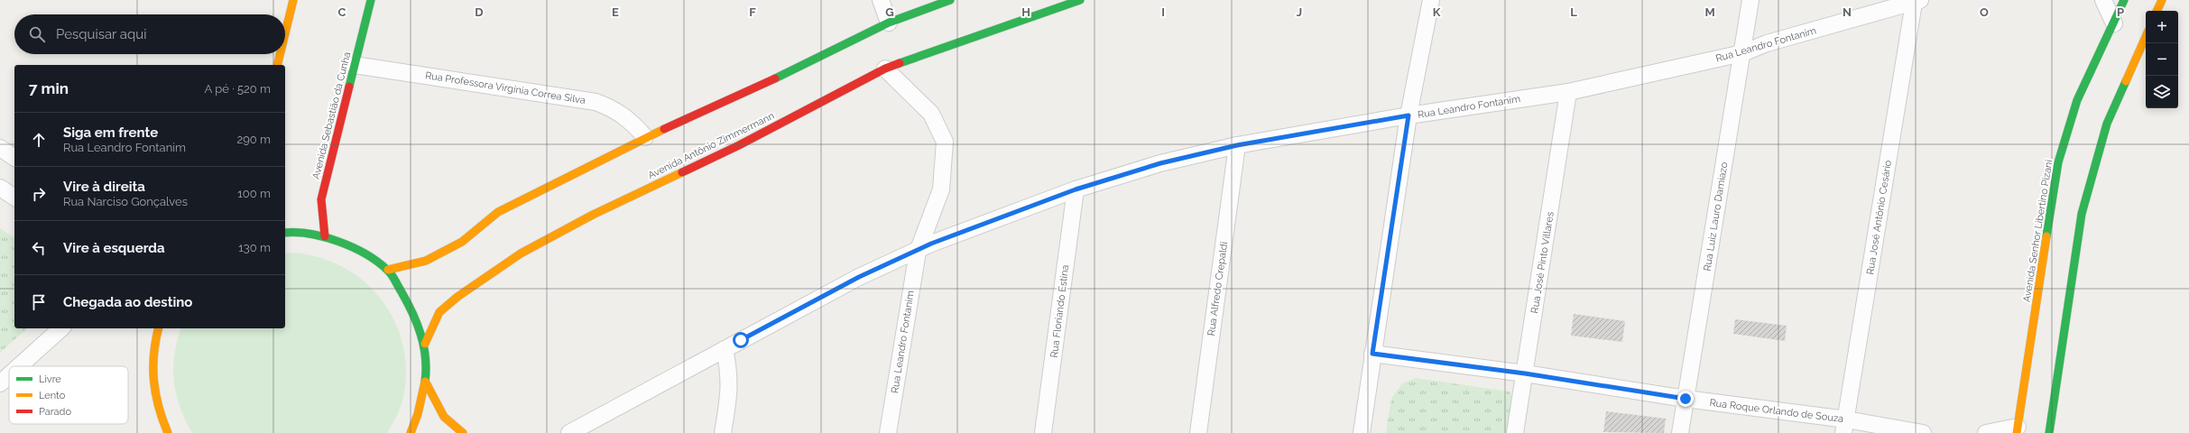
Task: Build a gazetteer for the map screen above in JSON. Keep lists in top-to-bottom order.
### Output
{
  "streets": {
    "street": [
      "Rua Leandro Fontanim",
      "Rua Professora Virgínia Correa Silva",
      "Avenida Sebastião da Cunha",
      "Avenida Antônio Zimmermann",
      "Rua Luiz Lauro Damiazo",
      "Rua José Antônio Cesário",
      "Avenida Senhor Libertino Pizani",
      "Rua José Pinto Villares",
      "Rua Alfredo Crepaldi",
      "Rua Floriando Estina",
      "Rua Roque Orlando de Souza"
    ]
  },
  "crossings": [
    ["Rua Leandro Fontanim", "Avenida Antônio Zimmermann"],
    ["Rua Leandro Fontanim", "Rua Luiz Lauro Damiazo"],
    ["Rua Leandro Fontanim", "Rua José Antônio Cesário"],
    ["Rua Leandro Fontanim", "Rua José Pinto Villares"],
    ["Rua Leandro Fontanim", "Rua Alfredo Crepaldi"],
    ["Rua Leandro Fontanim", "Rua Floriando Estina"],
    ["Rua Professora Virgínia Correa Silva", "Avenida Sebastião da Cunha"],
    ["Rua Luiz Lauro Damiazo", "Rua Roque Orlando de Souza"],
    ["Rua José Antônio Cesário", "Rua Roque Orlando de Souza"],
    ["Rua José Pinto Villares", "Rua Roque Orlando de Souza"]
  ],
  "legend": ["Livre", "Lento", "Parado"],
  "page": {
    "map_buttons": ["+", "−"],
    "search": "Pesquisar aqui",
    "heading": ["7 min", "A pé · 520 m"],
    "list": [
      ["Siga em frente", "Rua Leandro Fontanim", "290 m"],
      ["Vire à direita", "Rua Narciso Gonçalves", "100 m"],
      ["Vire à esquerda", "130 m"],
      "Chegada ao destino"
    ]
  },
  "grid": {
    "columns": [
      "C",
      "D",
      "E",
      "F",
      "G",
      "H",
      "I",
      "J",
      "K",
      "L",
      "M",
      "N",
      "O",
      "P"
    ]
  }
}
